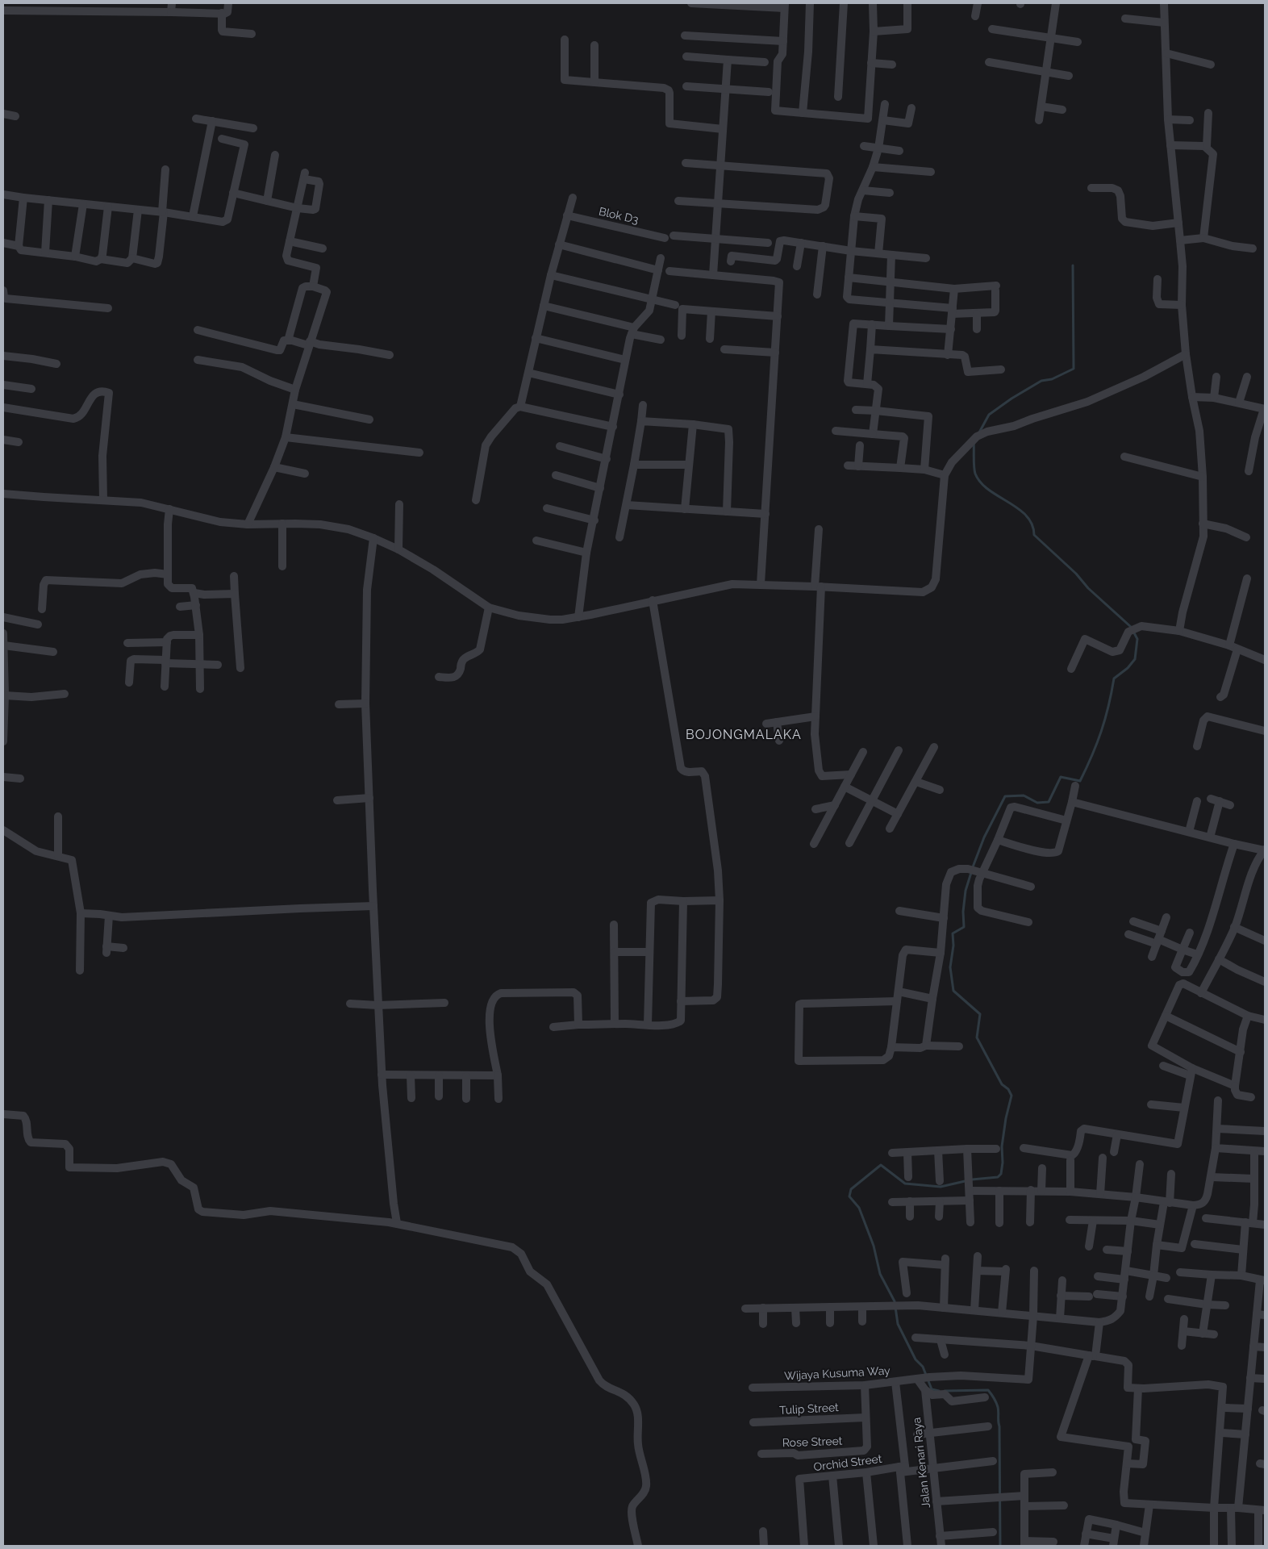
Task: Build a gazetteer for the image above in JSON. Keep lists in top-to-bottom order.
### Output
{
  "streets": {
    "street": [
      "Blok D3",
      "Wijaya Kusuma Way",
      "Tulip Street",
      "Rose Street",
      "Orchid Street",
      "Jalan Kenari Raya"
    ]
  },
  "crossings": [
    ["Tulip Street", "Rose Street"],
    ["Orchid Street", "Jalan Kenari Raya"]
  ],
  "districts": ["BOJONGMALAKA"]
}
